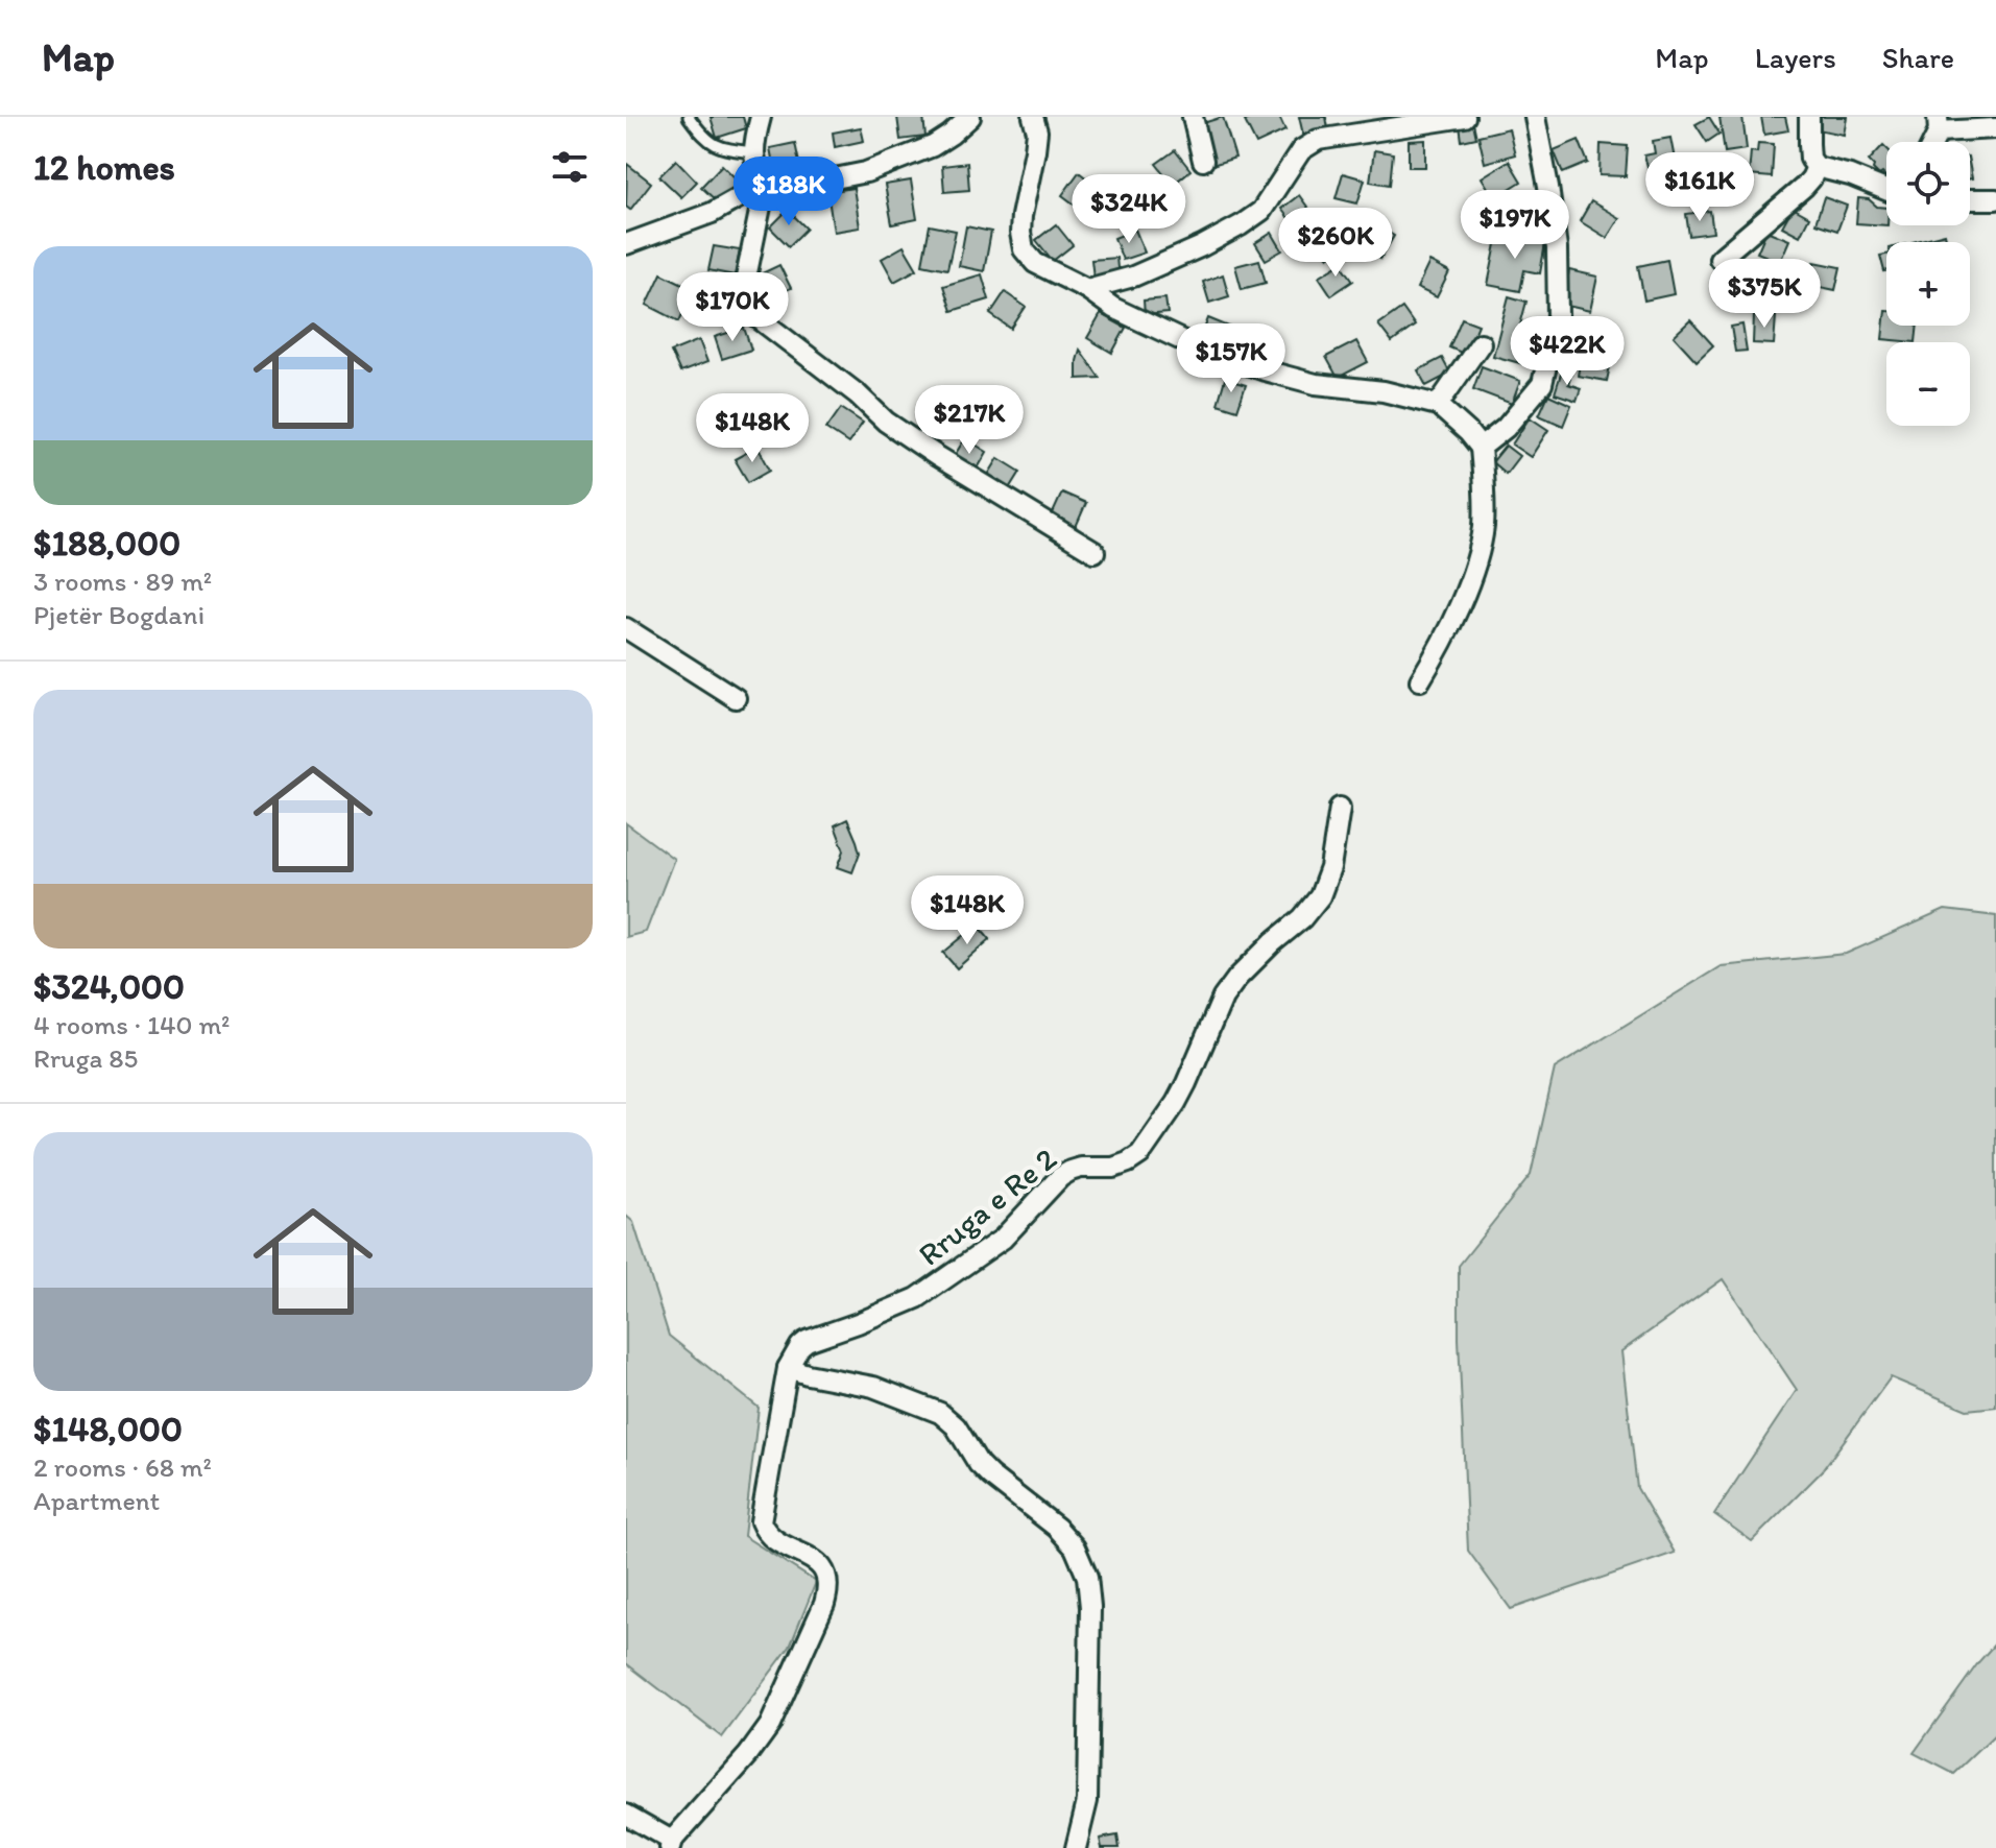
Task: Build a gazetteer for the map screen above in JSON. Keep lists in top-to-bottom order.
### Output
{
  "streets": {
    "street": ["Rruga e Re 2"]
  },
  "page": {
    "header": "Map",
    "nav": ["Map", "Layers", "Share"],
    "heading": "12 homes",
    "map_buttons": ["+", "−"],
    "price": [
      "$161K",
      "$188K",
      "$324K",
      "$197K",
      "$260K",
      "$375K",
      "$170K",
      "$422K",
      "$157K",
      "$217K",
      "$148K",
      "$148K"
    ],
    "list": [
      {
        "name": "$188,000",
        "note": "3 rooms · 89 m² · Pjetër Bogdani"
      },
      {
        "name": "$324,000",
        "note": "4 rooms · 140 m² · Rruga 85"
      },
      {
        "name": "$148,000",
        "note": "2 rooms · 68 m² · Apartment"
      }
    ]
  }
}
